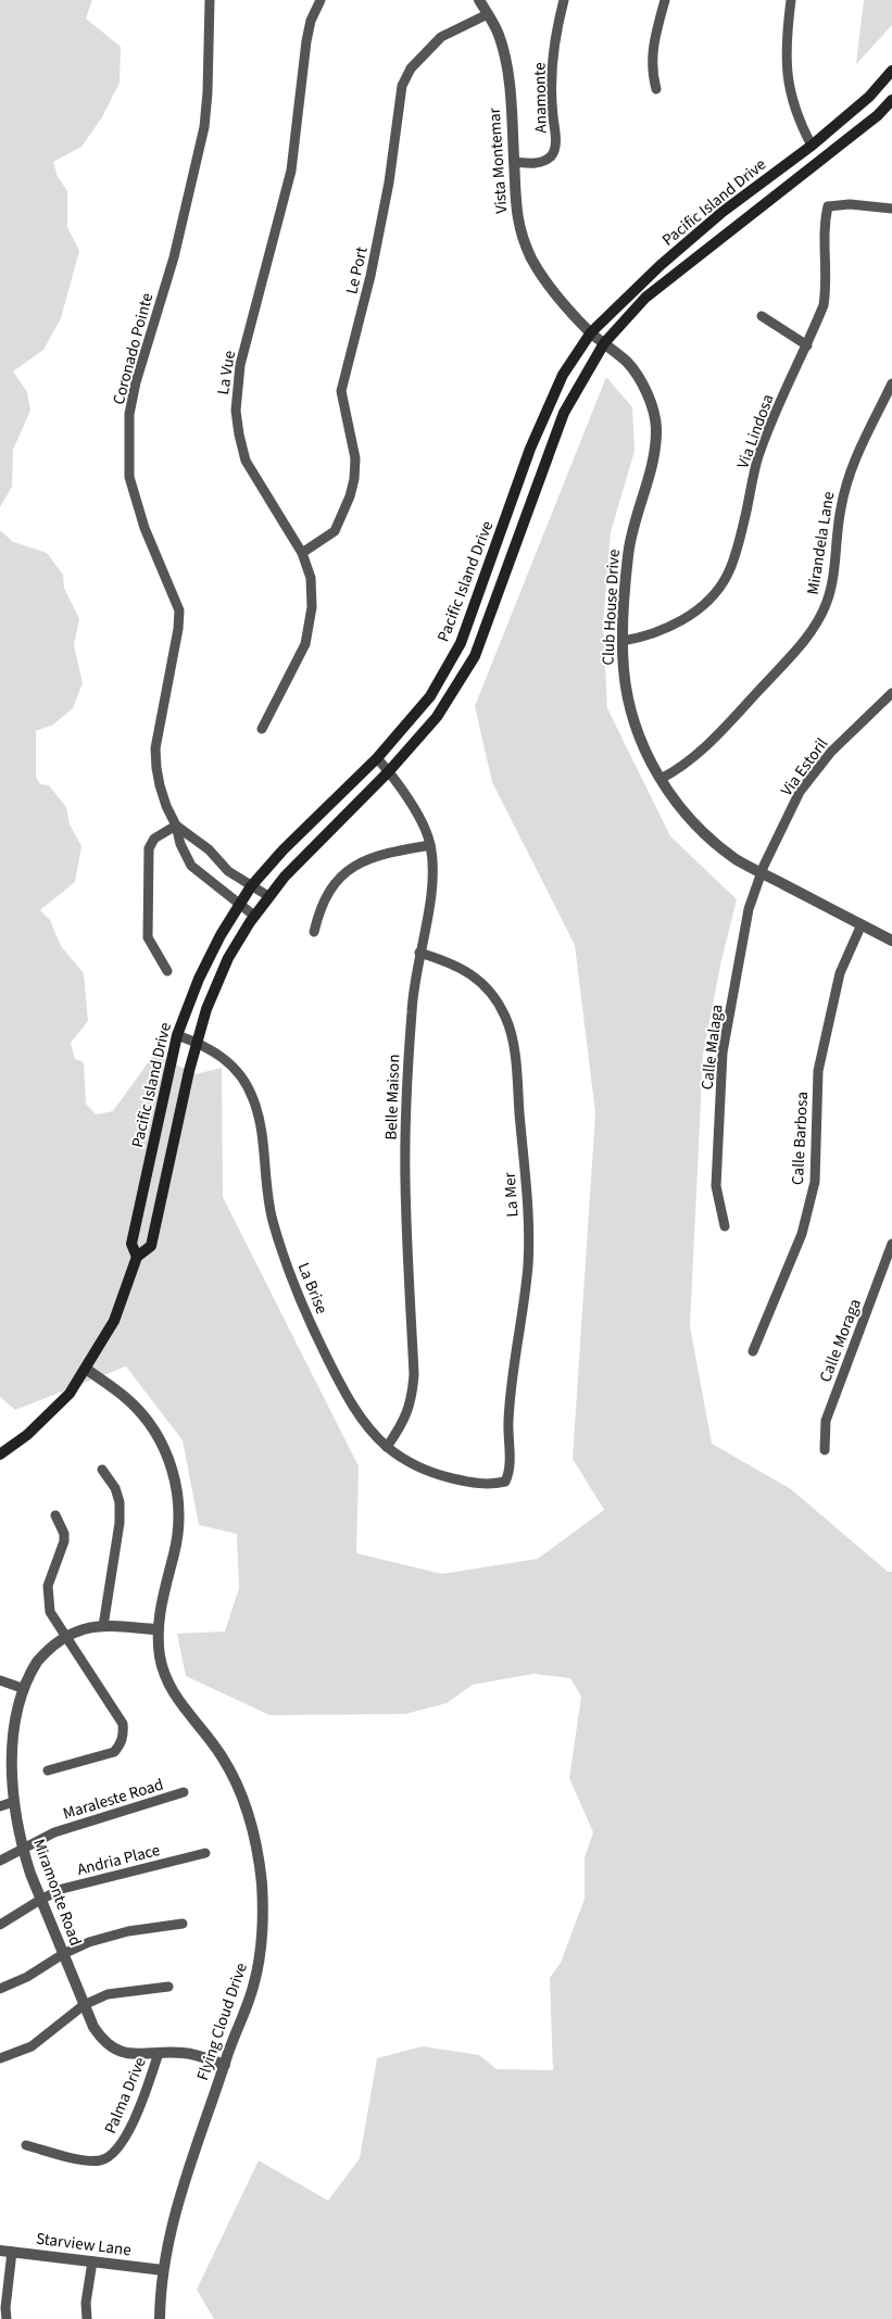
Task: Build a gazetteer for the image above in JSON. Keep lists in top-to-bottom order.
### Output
{
  "streets": {
    "main road": ["Pacific Island Drive"],
    "street": [
      "Anamonte",
      "Vista Montemar",
      "Le Port",
      "Coronado Pointe",
      "La Vue",
      "Via Lindosa",
      "Mirandela Lane",
      "Club House Drive",
      "Via Estoril",
      "Calle Malaga",
      "Belle Maison",
      "Calle Barbosa",
      "La Mer",
      "La Brise",
      "Calle Moraga",
      "Maraleste Road",
      "Andria Place",
      "Miramonte Road",
      "Flying Cloud Drive",
      "Palma Drive",
      "Starview Lane"
    ]
  },
  "crossings": [
    ["Anamonte", "Vista Montemar"],
    ["Vista Montemar", "Pacific Island Drive"],
    ["Vista Montemar", "Le Port"],
    ["Vista Montemar", "Club House Drive"],
    ["Pacific Island Drive", "Coronado Pointe"],
    ["Pacific Island Drive", "Club House Drive"],
    ["Pacific Island Drive", "Belle Maison"],
    ["Pacific Island Drive", "La Brise"],
    ["Pacific Island Drive", "Flying Cloud Drive"],
    ["Le Port", "La Vue"],
    ["Via Lindosa", "Club House Drive"],
    ["Mirandela Lane", "Club House Drive"],
    ["Club House Drive", "Via Estoril"],
    ["Club House Drive", "Calle Malaga"],
    ["Club House Drive", "Calle Barbosa"],
    ["Via Estoril", "Calle Malaga"],
    ["Belle Maison", "La Mer"],
    ["Belle Maison", "La Brise"],
    ["La Mer", "La Brise"],
    ["Maraleste Road", "Miramonte Road"],
    ["Andria Place", "Miramonte Road"],
    ["Miramonte Road", "Flying Cloud Drive"],
    ["Miramonte Road", "Palma Drive"],
    ["Flying Cloud Drive", "Starview Lane"]
  ]
}
